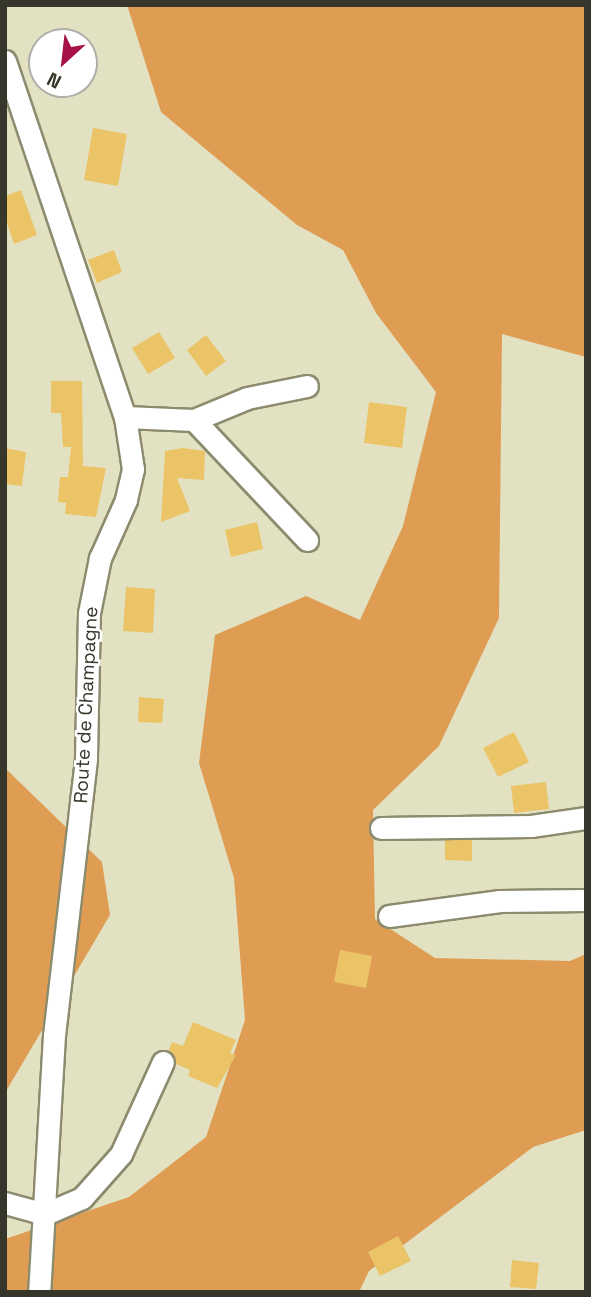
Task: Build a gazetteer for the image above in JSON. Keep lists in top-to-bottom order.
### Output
{
  "streets": {
    "street": ["Route de Champagne"]
  },
  "north": "bottom left"
}
